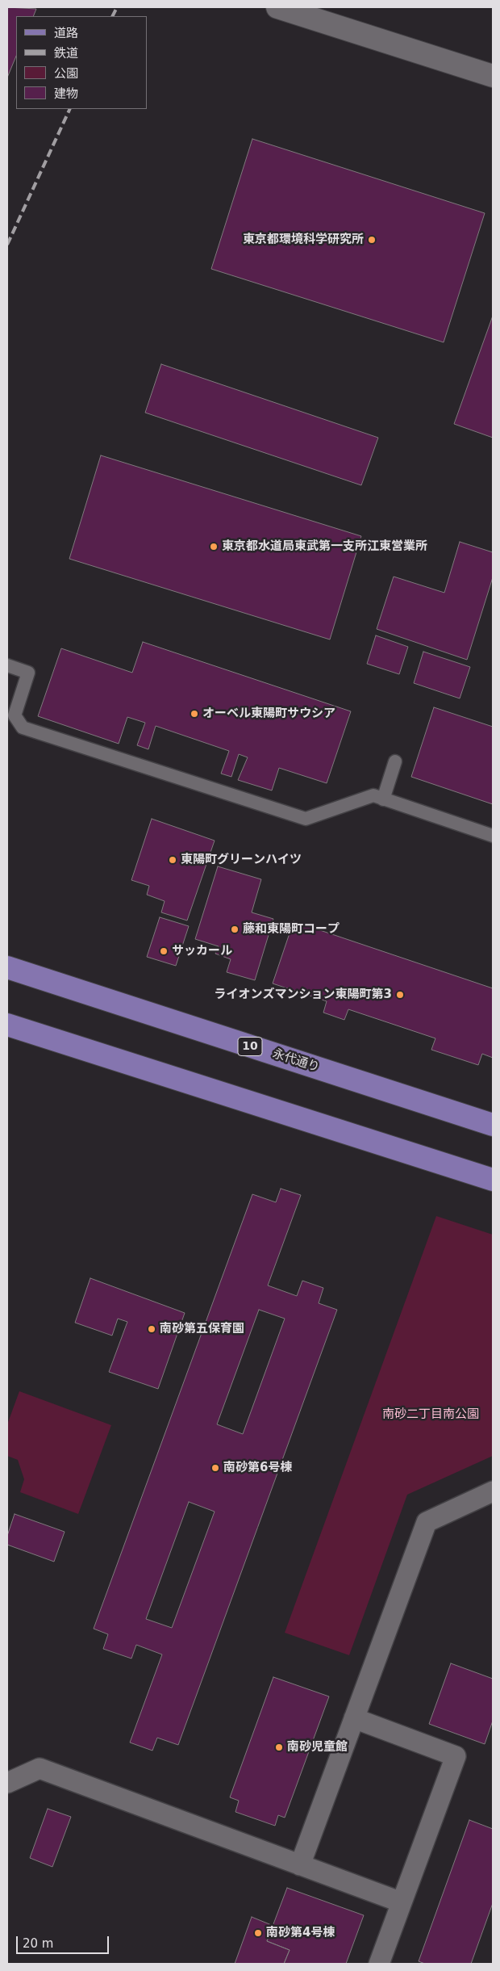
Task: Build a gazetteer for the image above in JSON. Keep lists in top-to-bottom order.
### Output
{
  "streets": {
    "main road": ["10", "永代通り"]
  },
  "parks": ["南砂二丁目南公園"],
  "places": [
    "東京都環境科学研究所",
    "東京都水道局東武第一支所江東営業所",
    "オーベル東陽町サウシア",
    "東陽町グリーンハイツ",
    "藤和東陽町コープ",
    "サッカール",
    "ライオンズマンション東陽町第3",
    "南砂第五保育園",
    "南砂第6号棟",
    "南砂児童館",
    "南砂第4号棟"
  ],
  "legend": [
    "道路",
    "鉄道",
    "公園",
    "建物"
  ],
  "scale_bar": "20 m"
}
